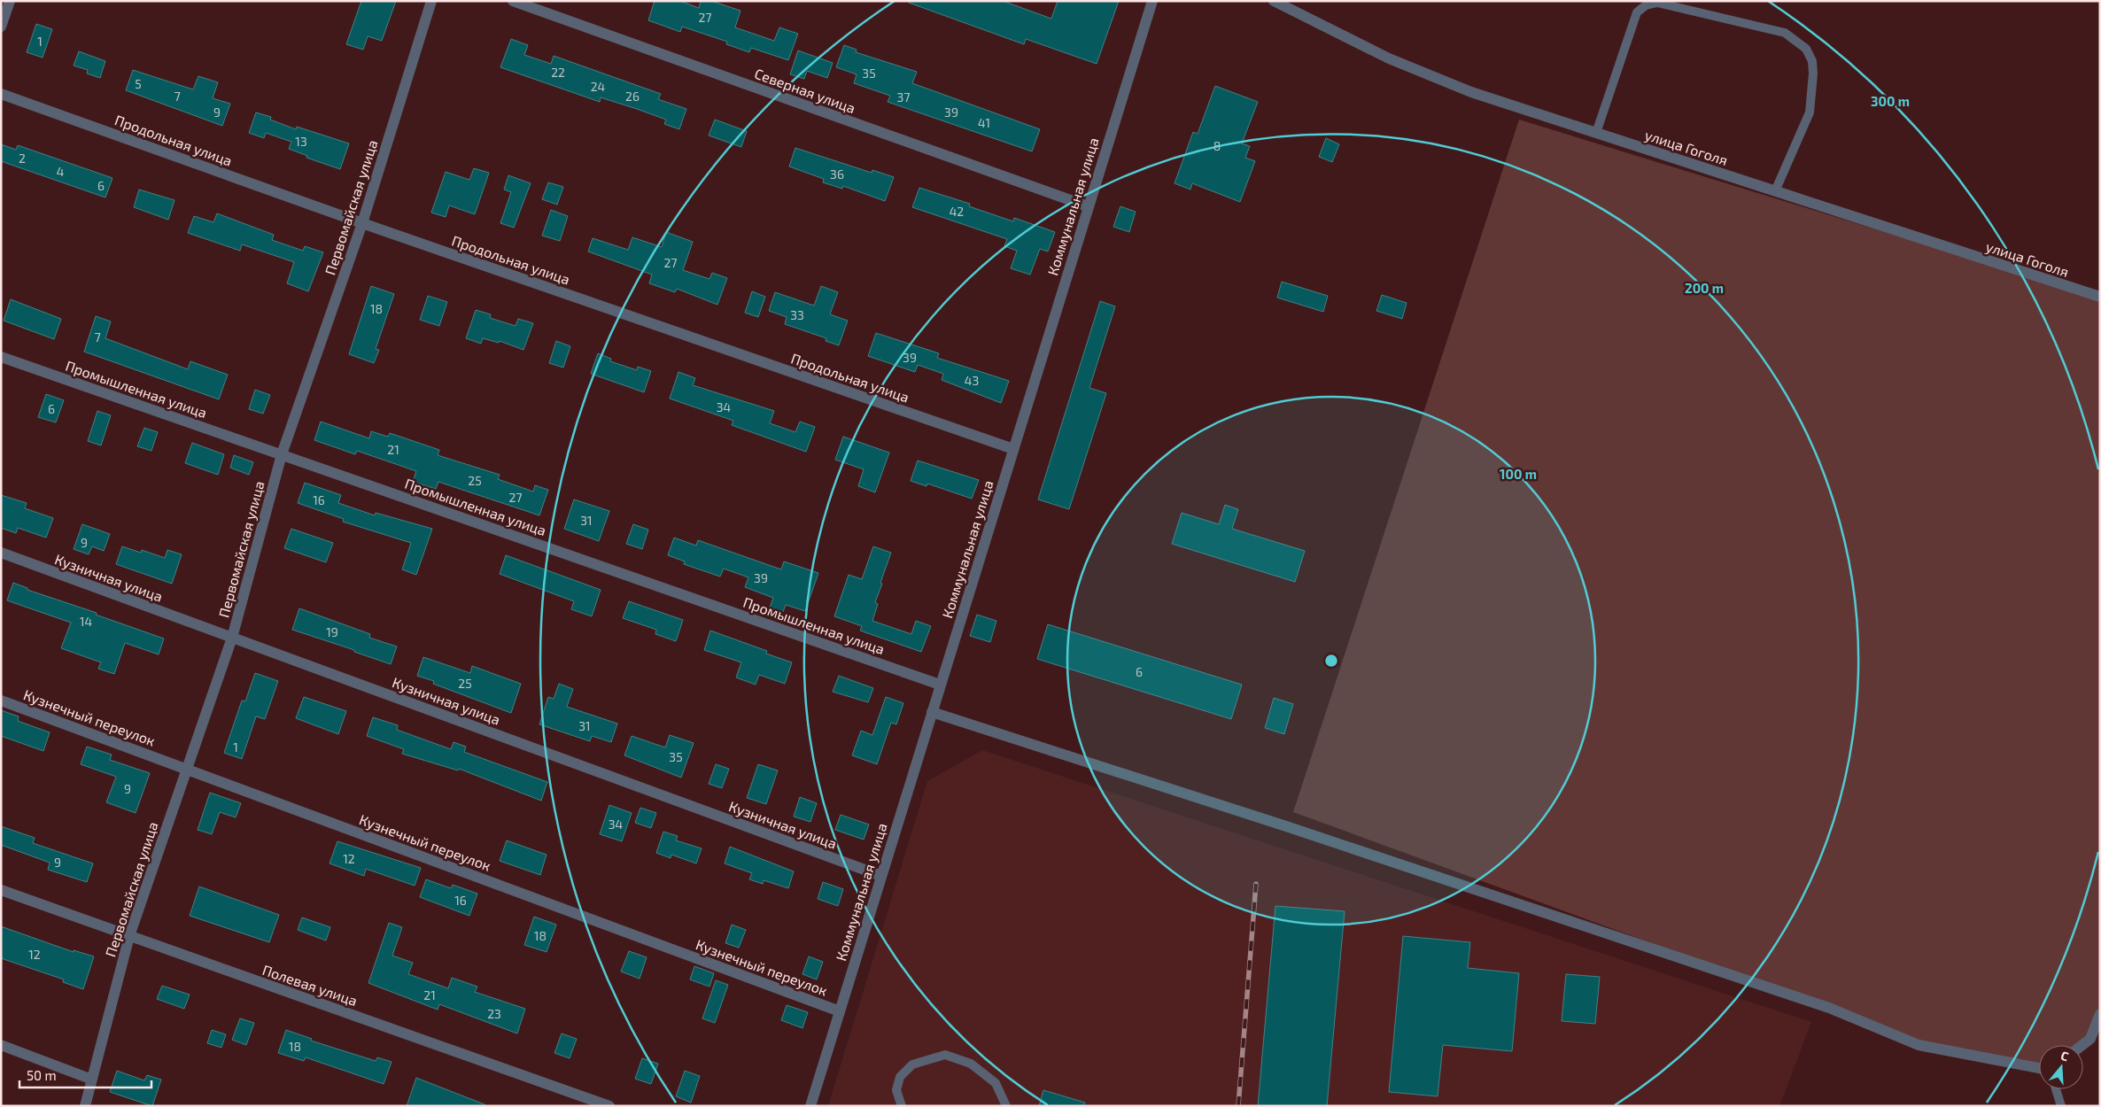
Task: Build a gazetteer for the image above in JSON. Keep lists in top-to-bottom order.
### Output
{
  "streets": {
    "street": [
      "Северная улица",
      "Продольная улица",
      "улица Гоголя",
      "Коммунальная улица",
      "Первомайская улица",
      "Промышленная улица",
      "Кузничная улица",
      "Кузнечный переулок",
      "Полевая улица"
    ]
  },
  "crossings": [
    ["Северная улица", "Коммунальная улица"],
    ["Продольная улица", "Коммунальная улица"],
    ["Продольная улица", "Первомайская улица"],
    ["Коммунальная улица", "Промышленная улица"],
    ["Коммунальная улица", "Кузничная улица"],
    ["Коммунальная улица", "Кузнечный переулок"],
    ["Первомайская улица", "Промышленная улица"],
    ["Первомайская улица", "Кузничная улица"],
    ["Первомайская улица", "Кузнечный переулок"],
    ["Первомайская улица", "Полевая улица"]
  ],
  "house_numbers": [
    "27",
    "1",
    "22",
    "35",
    "5",
    "24",
    "7",
    "26",
    "37",
    "9",
    "39",
    "41",
    "13",
    "8",
    "2",
    "4",
    "36",
    "6",
    "42",
    "27",
    "18",
    "33",
    "7",
    "39",
    "43",
    "34",
    "6",
    "21",
    "25",
    "27",
    "16",
    "31",
    "9",
    "39",
    "14",
    "19",
    "6",
    "25",
    "31",
    "1",
    "35",
    "9",
    "34",
    "12",
    "9",
    "16",
    "18",
    "12",
    "21",
    "23",
    "18"
  ],
  "scale_bar": "50 m",
  "north": "top",
  "rings": ["300 m", "200 m", "100 m"]
}
